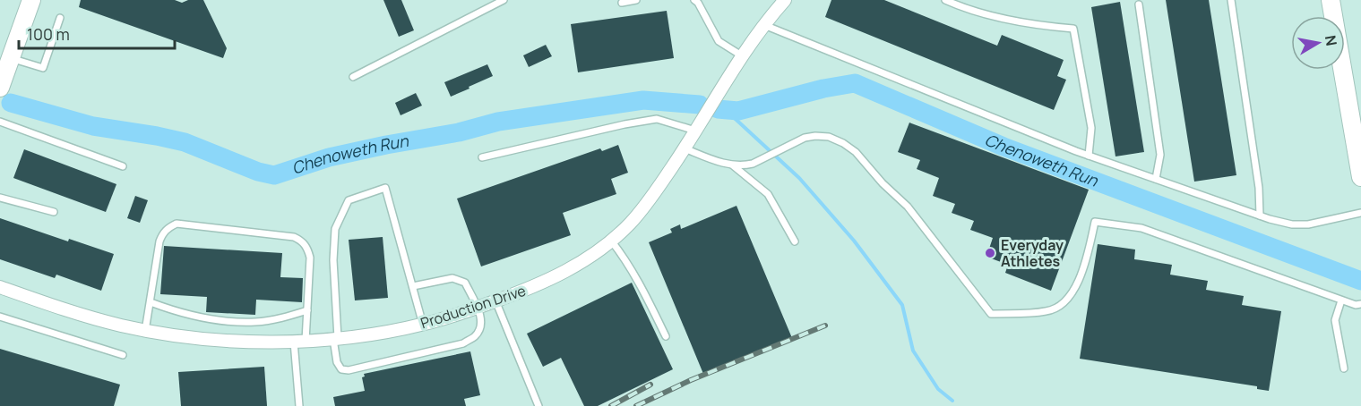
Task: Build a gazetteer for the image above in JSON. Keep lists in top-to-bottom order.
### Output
{
  "streets": {
    "street": ["Production Drive"]
  },
  "water": ["Chenoweth Run"],
  "places": ["Everyday Athletes"],
  "scale_bar": "100 m",
  "north": "right"
}
